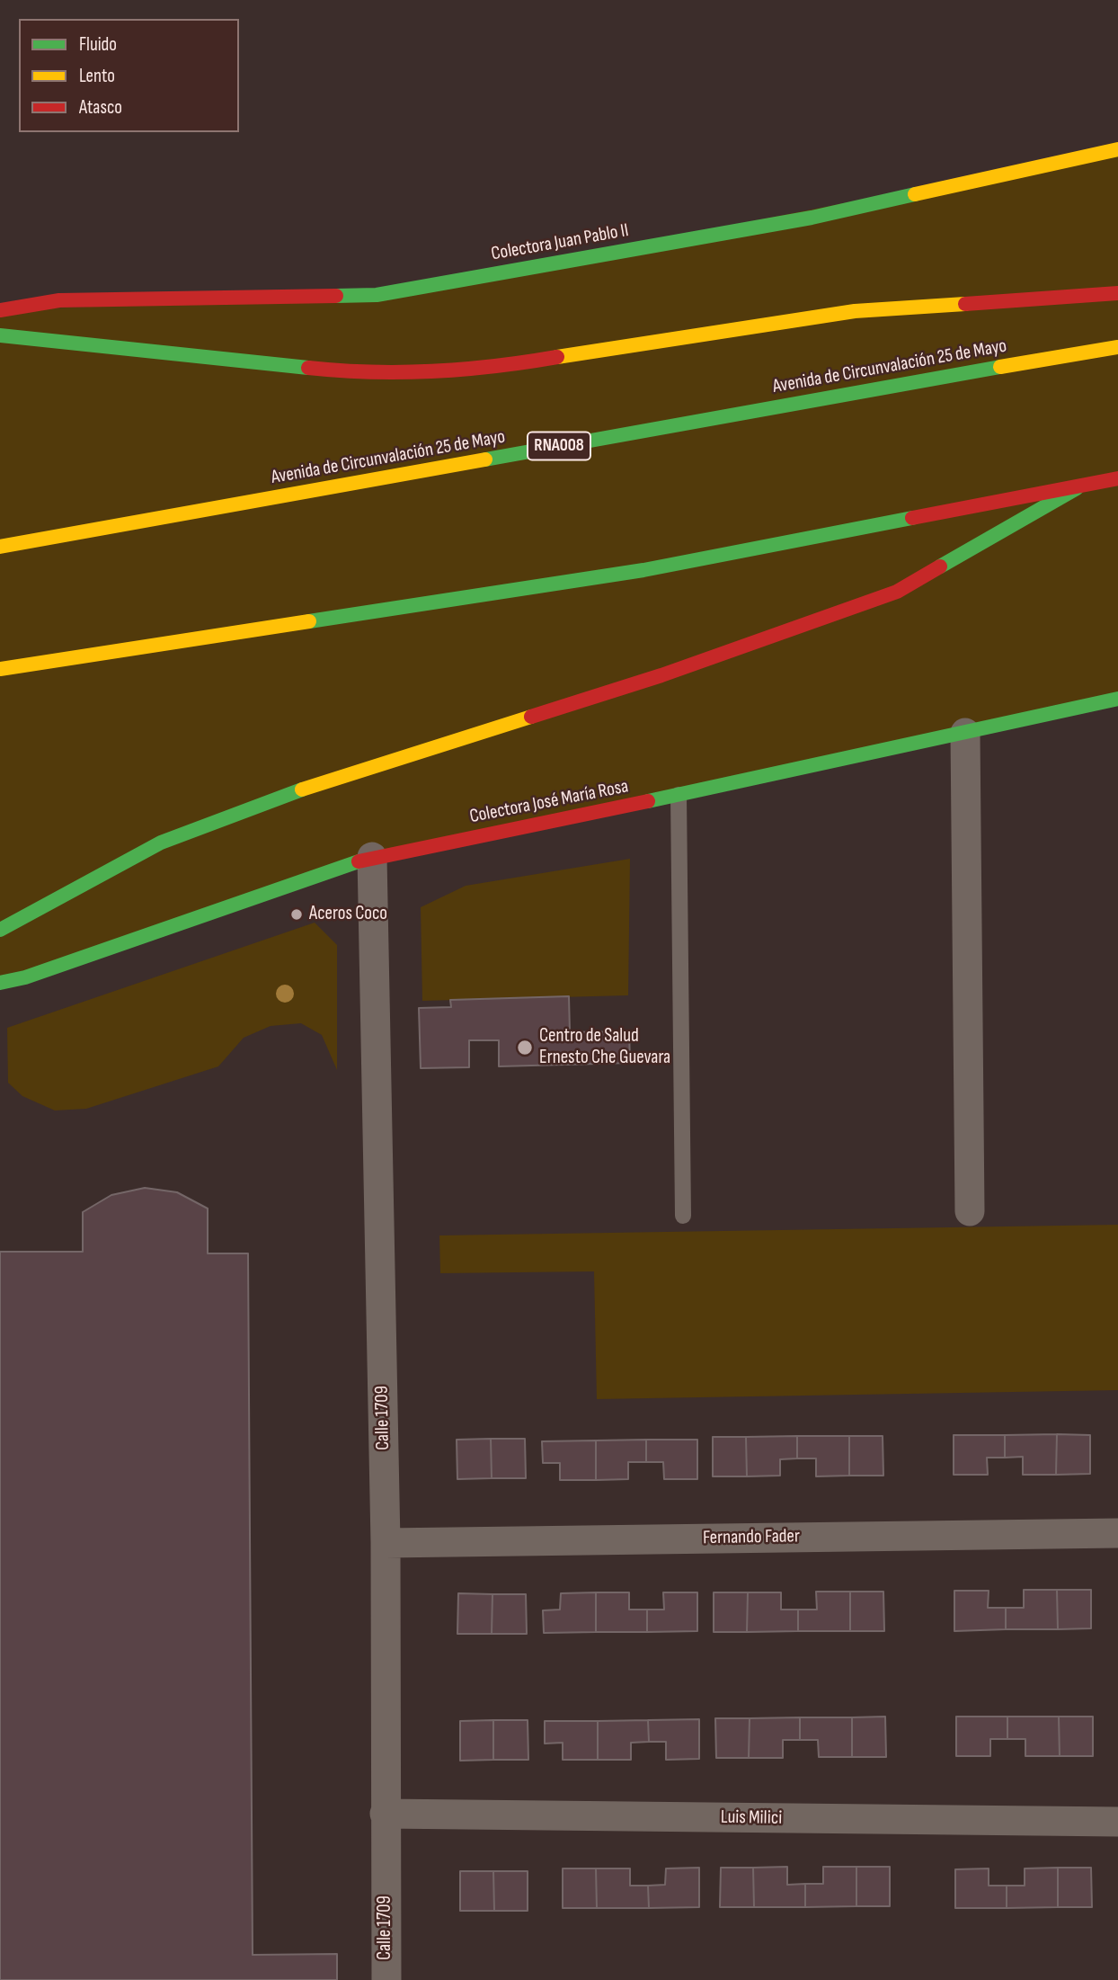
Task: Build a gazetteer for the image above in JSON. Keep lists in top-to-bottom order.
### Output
{
  "streets": {
    "main road": [
      "Colectora Juan Pablo II",
      "Avenida de Circunvalación 25 de Mayo",
      "RNA008",
      "Colectora José María Rosa"
    ],
    "street": ["Calle 1709", "Fernando Fader", "Luis Milici"]
  },
  "crossings": [
    ["Colectora José María Rosa", "Calle 1709"],
    ["Calle 1709", "Fernando Fader"],
    ["Calle 1709", "Luis Milici"]
  ],
  "places": ["Aceros Coco", "Centro de Salud Ernesto Che Guevara"],
  "legend": ["Fluido", "Lento", "Atasco"]
}
